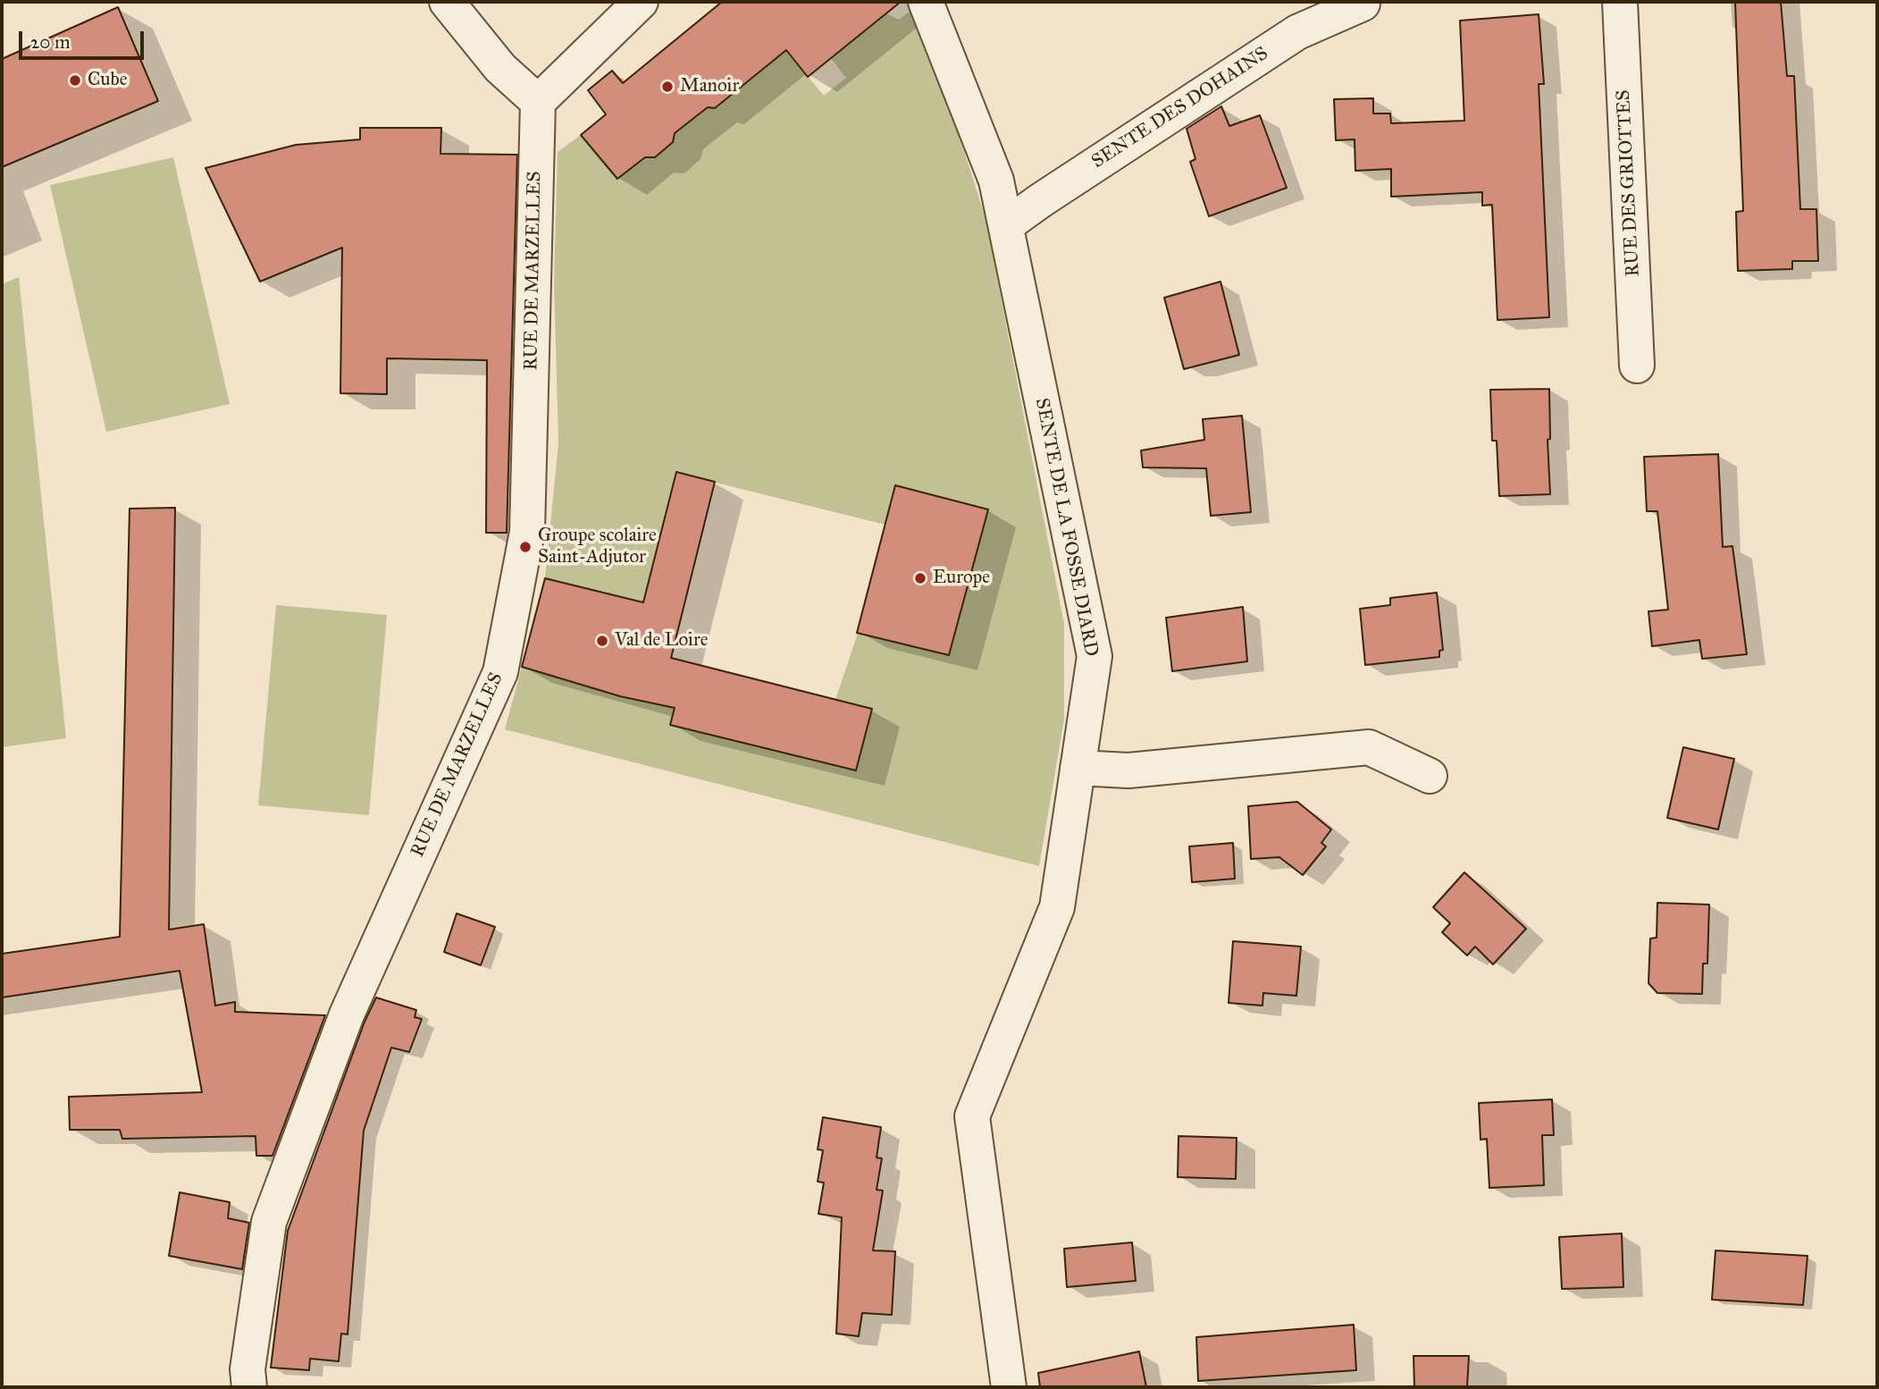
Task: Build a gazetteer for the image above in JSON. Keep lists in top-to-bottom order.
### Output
{
  "streets": {
    "street": [
      "SENTE DES DOHAINS",
      "RUE DES GRIOTTES",
      "RUE DE MARZELLES",
      "SENTE DE LA FOSSE DIARD"
    ]
  },
  "crossings": [
    ["SENTE DES DOHAINS", "SENTE DE LA FOSSE DIARD"]
  ],
  "places": [
    "Cube",
    "Manoir",
    "Groupe scolaire Saint-Adjutor",
    "Europe",
    "Val de Loire"
  ],
  "scale_bar": "20 m"
}
